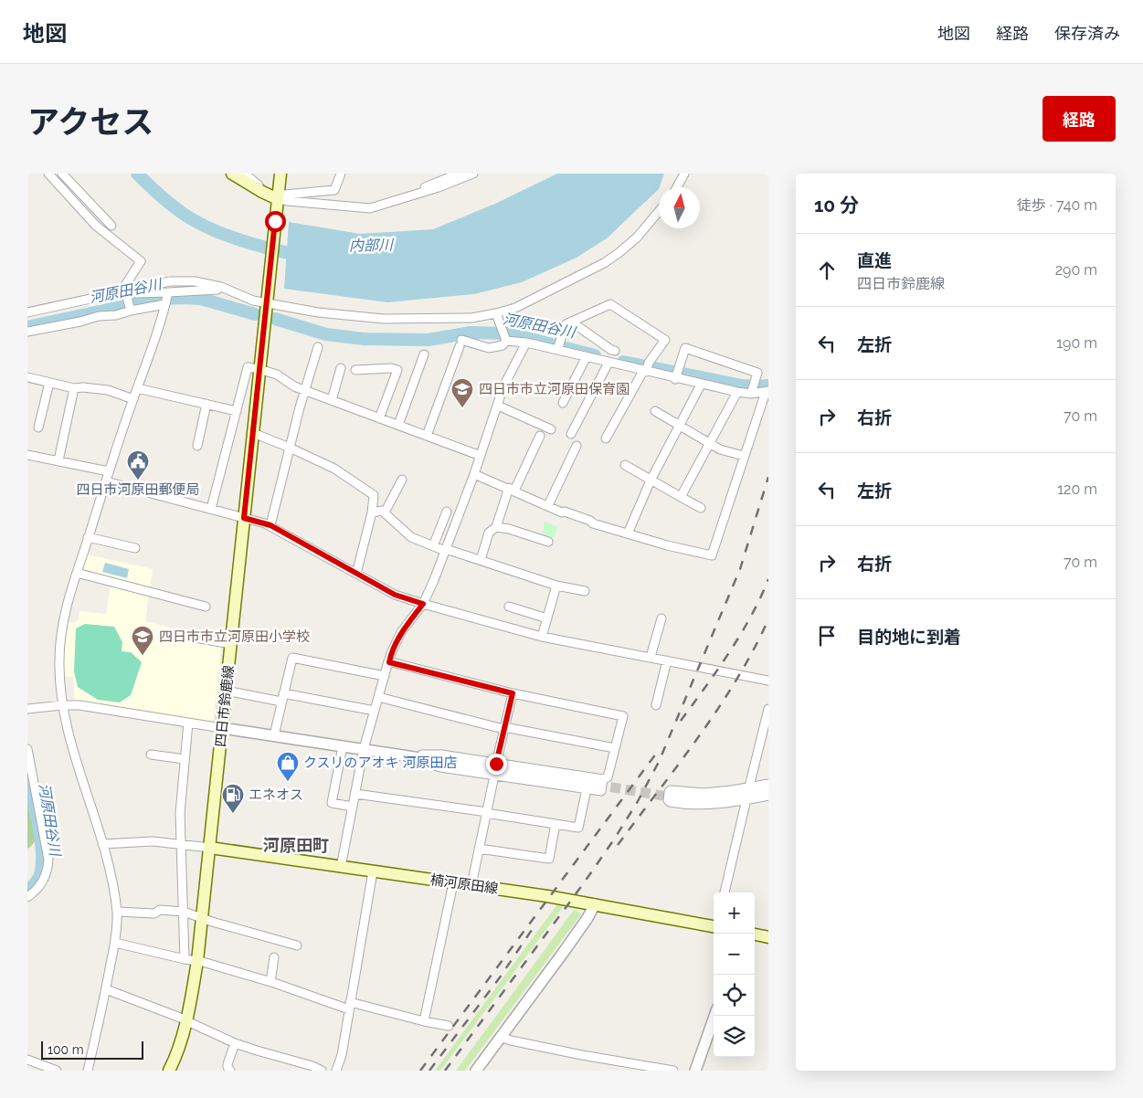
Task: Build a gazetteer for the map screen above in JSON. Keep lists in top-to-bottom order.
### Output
{
  "streets": {
    "main road": ["四日市鈴鹿線", "楠河原田線"]
  },
  "crossings": [
    ["四日市鈴鹿線", "楠河原田線"]
  ],
  "districts": ["河原田町"],
  "water": ["内部川", "河原田谷川"],
  "places": {
    "school or university": ["四日市市立河原田保育園", "四日市市立河原田小学校"],
    "public building": ["四日市河原田郵便局"],
    "shop": ["クスリのアオキ 河原田店"],
    "fuel station": ["エネオス"]
  },
  "scale_bar": "100 m",
  "north": "top",
  "page": {
    "header": "地図",
    "nav": ["地図", "経路", "保存済み"],
    "title": "アクセス",
    "buttons": "経路",
    "heading": ["10 分", "徒歩 · 740 m"],
    "list": [
      ["直進", "四日市鈴鹿線", "290 m"],
      ["左折", "190 m"],
      ["右折", "70 m"],
      ["左折", "120 m"],
      ["右折", "70 m"],
      "目的地に到着"
    ],
    "map_buttons": ["+", "−"],
    "scale": "100 m"
  }
}
